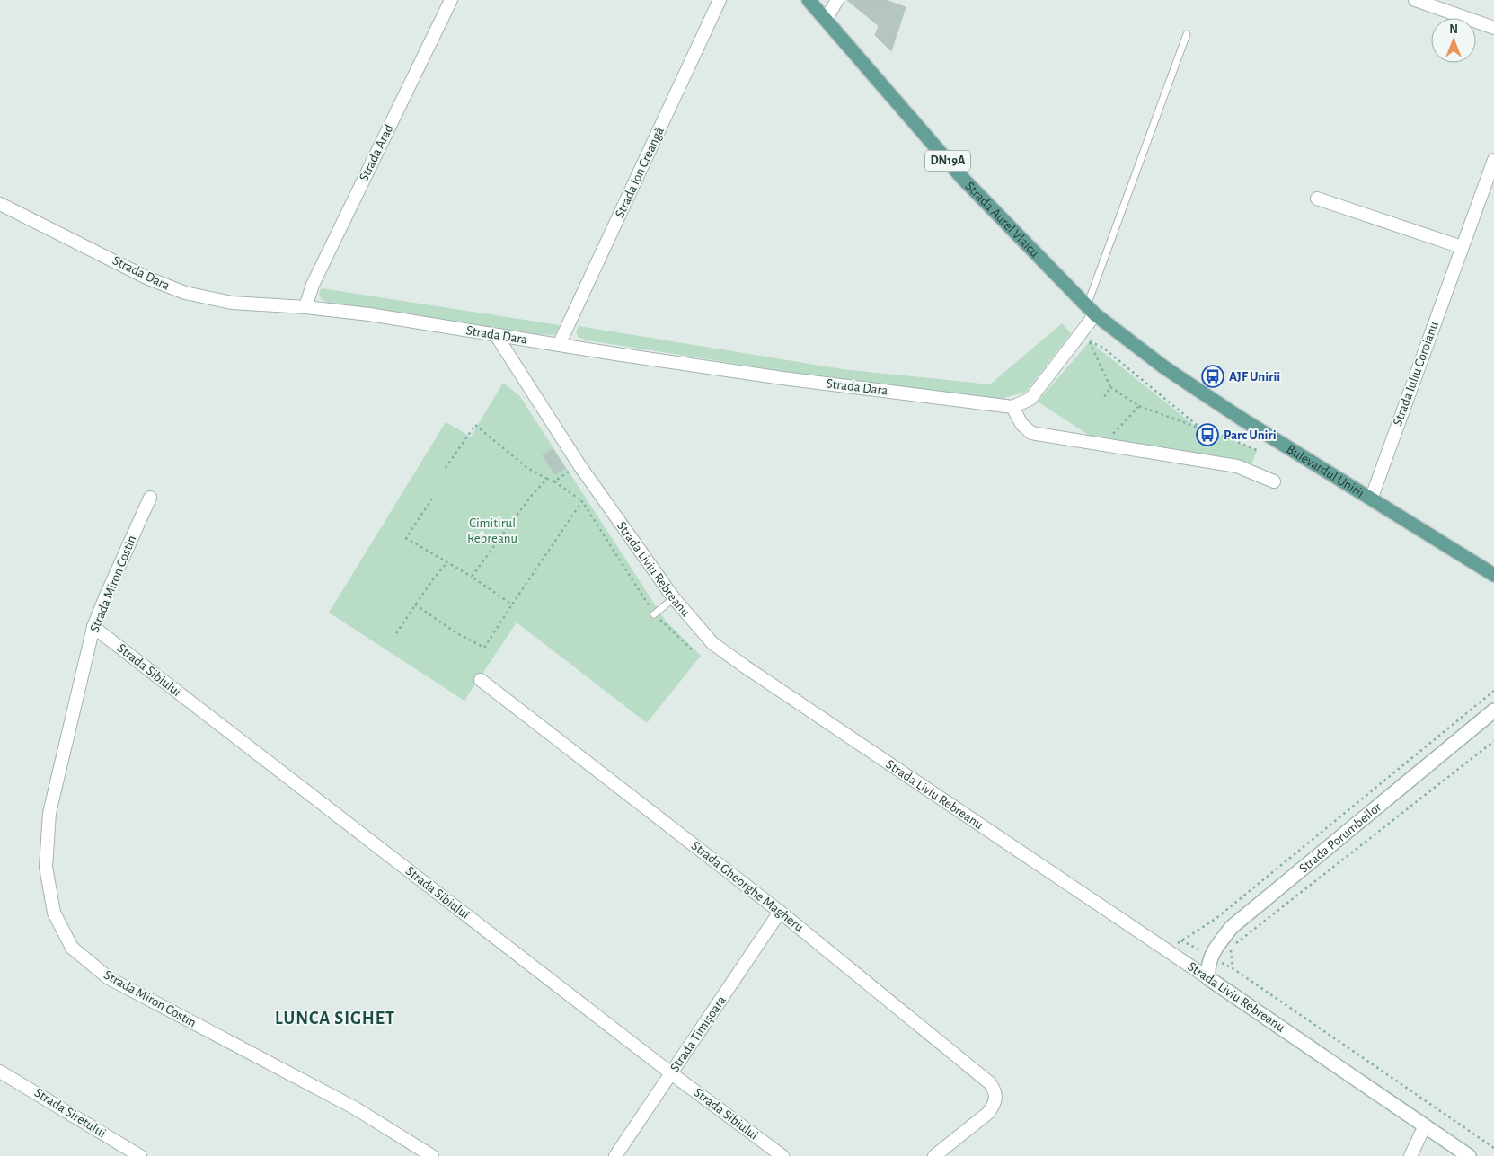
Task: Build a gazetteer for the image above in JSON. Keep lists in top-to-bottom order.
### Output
{
  "streets": {
    "main road": [
      "DN19A",
      "Strada Aurel Vlaicu",
      "Bulevardul Unirii",
      "Strada Liviu Rebreanu",
      "Strada Porumbeilor"
    ],
    "street": [
      "Strada Arad",
      "Strada Ion Creangă",
      "Strada Dara",
      "Strada Iuliu Coroianu",
      "Strada Miron Costin",
      "Strada Sibiului",
      "Strada Gheorghe Magheru",
      "Strada Timișoara",
      "Strada Siretului"
    ]
  },
  "crossings": [
    ["Strada Arad", "Strada Dara"],
    ["Strada Ion Creangă", "Strada Dara"],
    ["Strada Aurel Vlaicu", "Bulevardul Unirii"],
    ["Strada Dara", "Strada Liviu Rebreanu"],
    ["Strada Iuliu Coroianu", "Bulevardul Unirii"],
    ["Strada Liviu Rebreanu", "Strada Porumbeilor"],
    ["Strada Miron Costin", "Strada Sibiului"],
    ["Strada Sibiului", "Strada Timișoara"],
    ["Strada Gheorghe Magheru", "Strada Timișoara"]
  ],
  "districts": ["LUNCA SIGHET"],
  "parks": ["Cimitirul Rebreanu"],
  "places": {
    "bus stop": ["AJF Unirii", "Parc Uniri"]
  },
  "north": "top"
}
